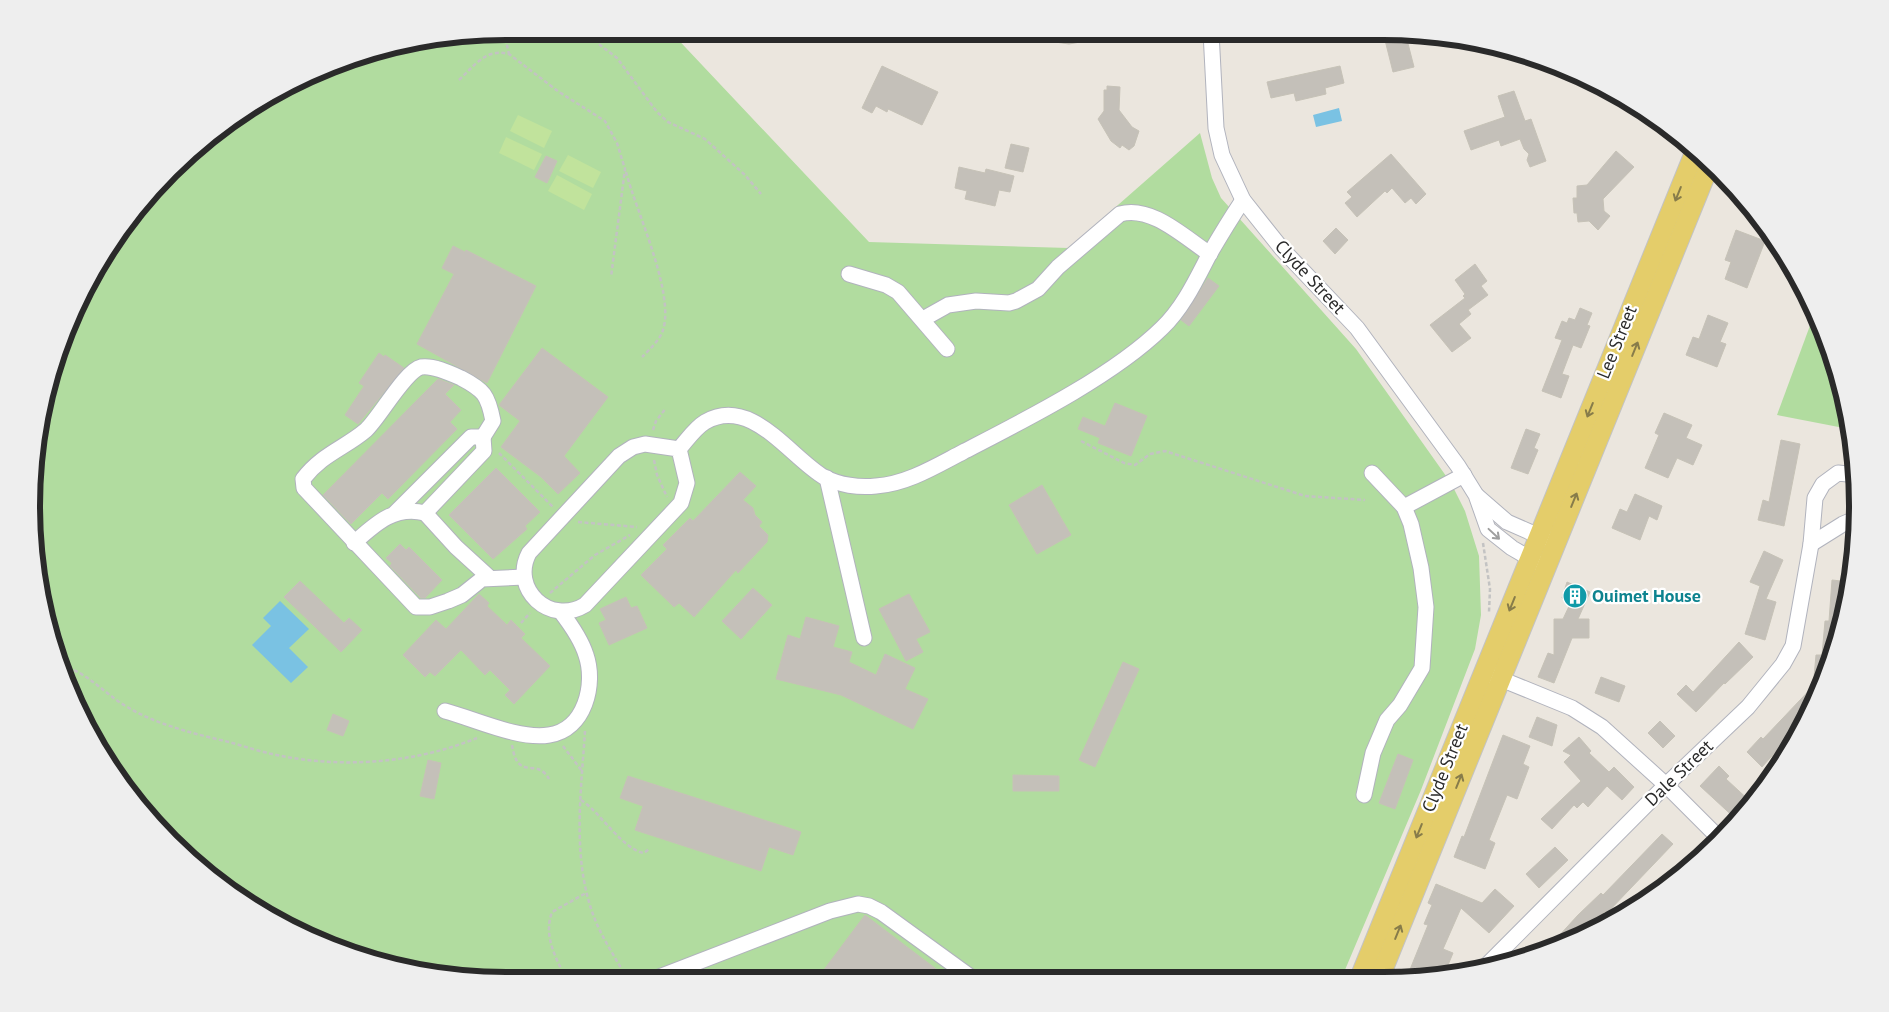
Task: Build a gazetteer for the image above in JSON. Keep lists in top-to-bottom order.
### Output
{
  "streets": {
    "main road": ["Clyde Street", "Lee Street"],
    "street": ["Dale Street"]
  },
  "crossings": [
    ["Clyde Street", "Lee Street"]
  ],
  "places": {
    "building": ["Ouimet House"]
  }
}
